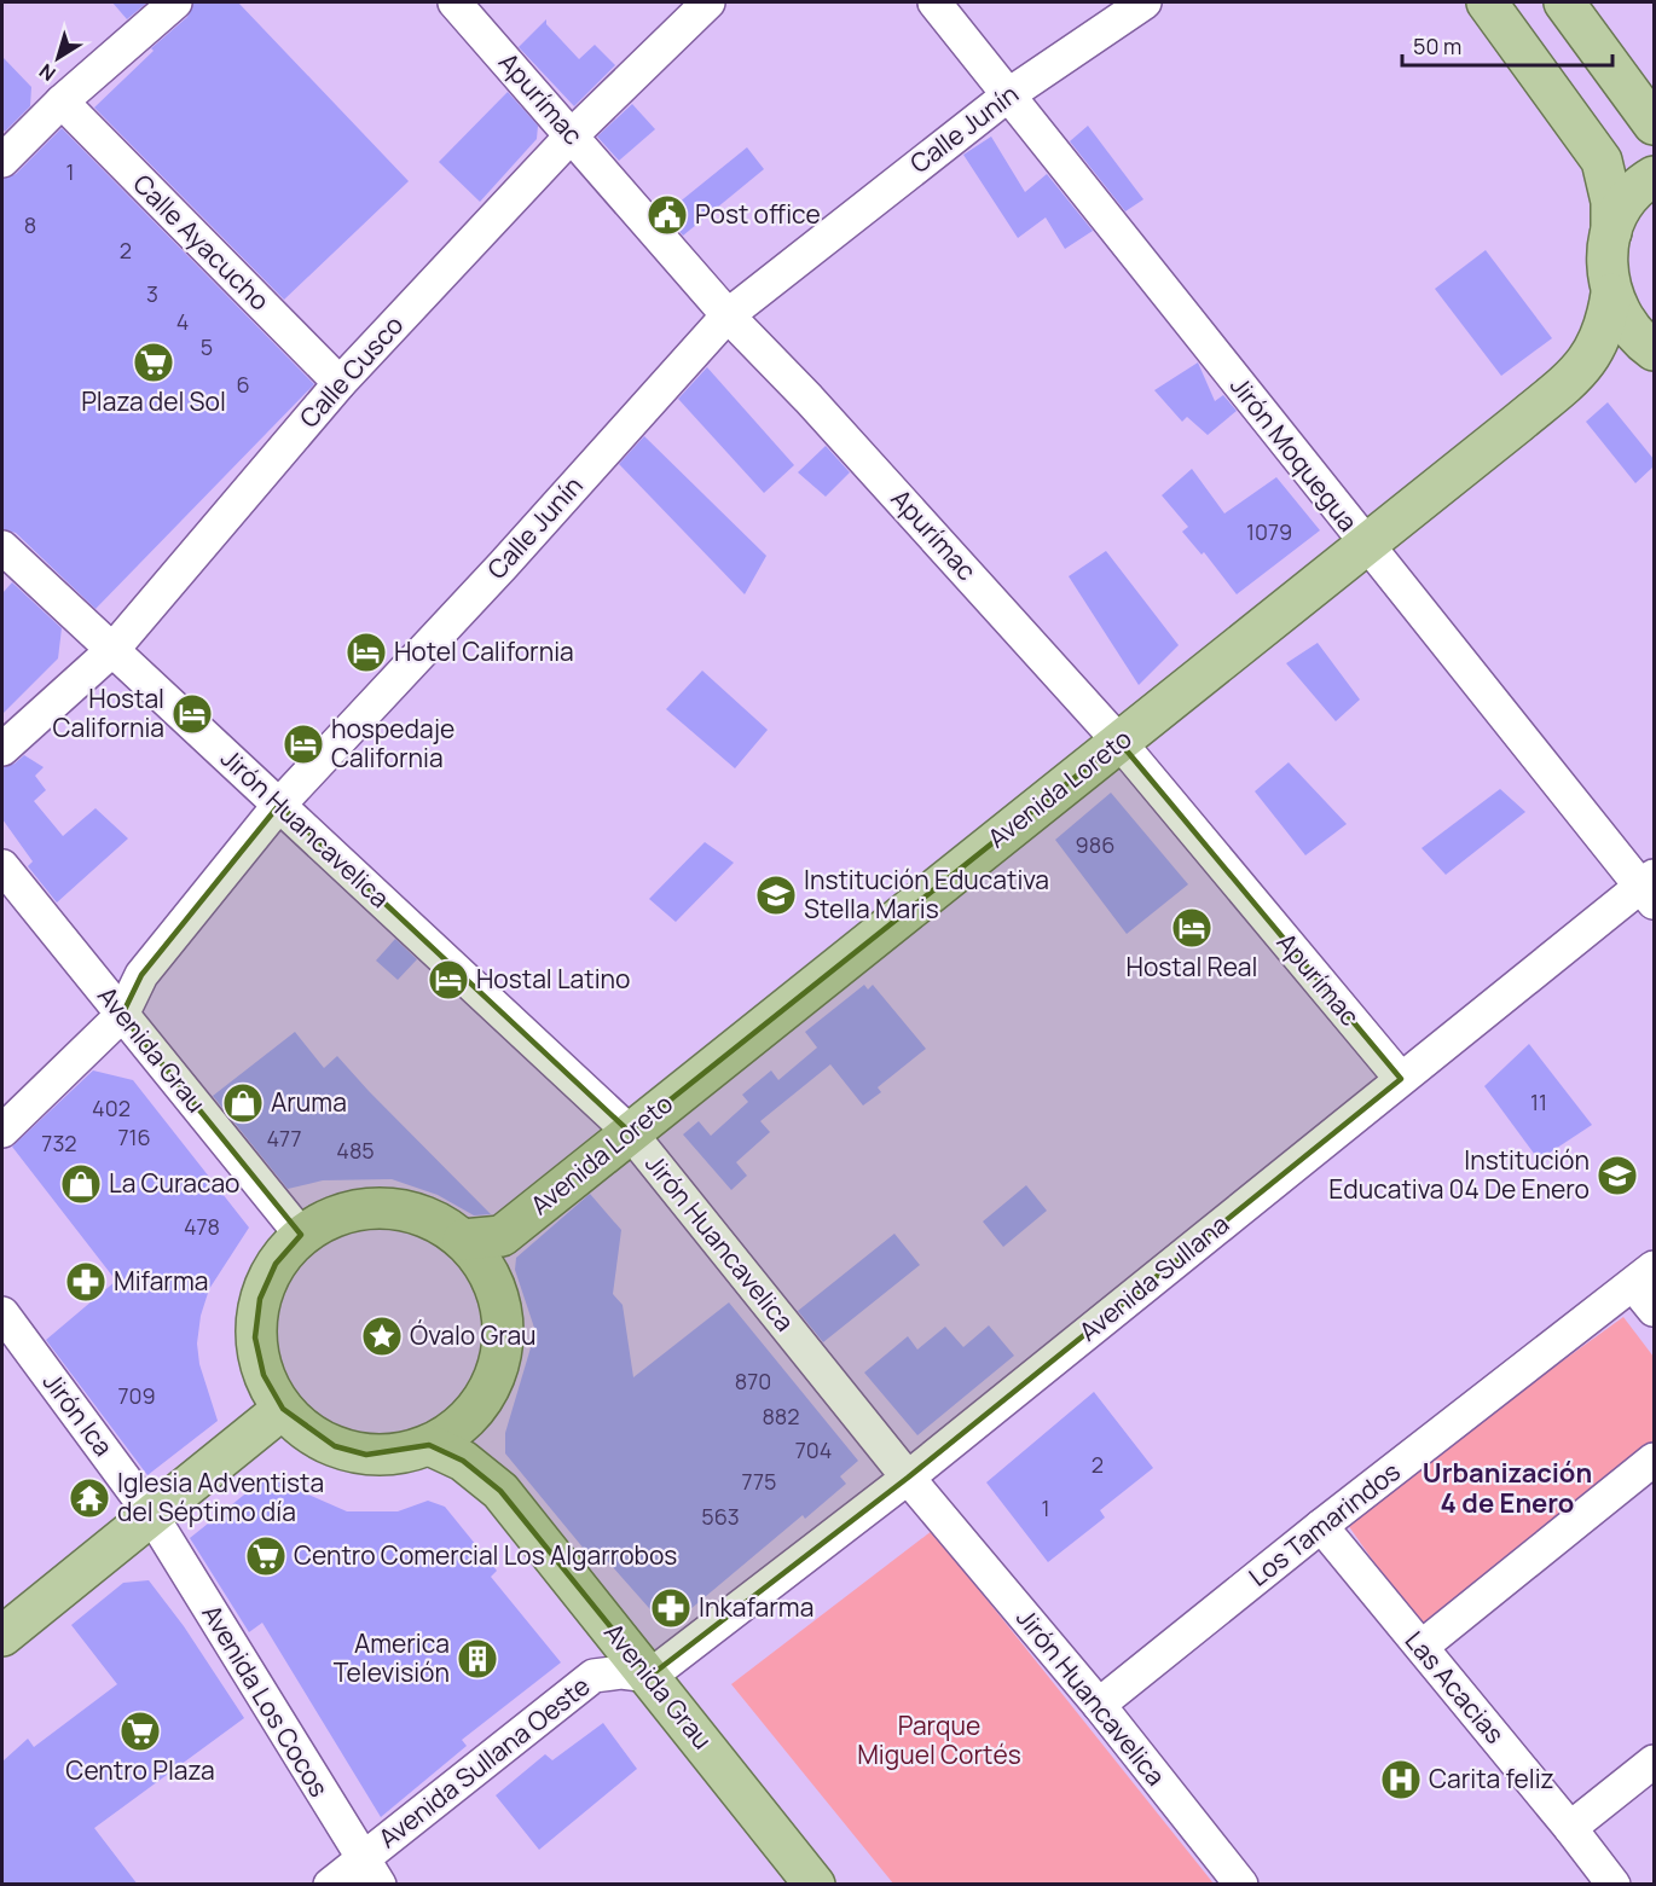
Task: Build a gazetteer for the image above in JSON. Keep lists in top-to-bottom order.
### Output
{
  "streets": {
    "main road": ["Avenida Loreto", "Avenida Grau"],
    "street": [
      "Apurímac",
      "Calle Junín",
      "Calle Ayacucho",
      "Calle Cusco",
      "Jirón Moquegua",
      "Jirón Huancavelica",
      "Avenida Sullana",
      "Jirón Ica",
      "Los Tamarindos",
      "Las Acacias",
      "Avenida Los Cocos",
      "Avenida Sullana Oeste"
    ]
  },
  "crossings": [
    ["Apurímac", "Calle Junín"],
    ["Apurímac", "Calle Cusco"],
    ["Apurímac", "Avenida Loreto"],
    ["Apurímac", "Avenida Sullana"],
    ["Calle Junín", "Jirón Moquegua"],
    ["Calle Junín", "Jirón Huancavelica"],
    ["Calle Junín", "Avenida Grau"],
    ["Calle Ayacucho", "Calle Cusco"],
    ["Calle Cusco", "Jirón Huancavelica"],
    ["Jirón Moquegua", "Avenida Loreto"],
    ["Jirón Moquegua", "Avenida Sullana"],
    ["Avenida Loreto", "Jirón Huancavelica"],
    ["Jirón Huancavelica", "Avenida Sullana"],
    ["Jirón Huancavelica", "Los Tamarindos"],
    ["Avenida Grau", "Avenida Sullana"],
    ["Avenida Grau", "Avenida Sullana Oeste"],
    ["Avenida Sullana", "Avenida Sullana Oeste"],
    ["Jirón Ica", "Avenida Los Cocos"],
    ["Los Tamarindos", "Las Acacias"],
    ["Avenida Los Cocos", "Avenida Sullana Oeste"]
  ],
  "districts": ["Urbanización 4 de Enero"],
  "parks": ["Parque Miguel Cortés"],
  "places": {
    "public building": ["Post office"],
    "supermarket": ["Plaza del Sol", "Centro Comercial Los Algarrobos", "Centro Plaza"],
    "hotel": [
      "Hotel California",
      "Hostal California",
      "hospedaje California",
      "Hostal Real",
      "Hostal Latino"
    ],
    "school or university": ["Institución Educativa Stella Maris", "Institución Educativa 04 De Enero"],
    "shop": ["Aruma", "La Curacao"],
    "pharmacy": ["Mifarma", "Inkafarma"],
    "place": ["Óvalo Grau"],
    "temple": ["Iglesia Adventista del Séptimo día"],
    "building": ["America Televisión"],
    "hospital": ["Carita feliz"]
  },
  "house_numbers": [
    "1",
    "8",
    "2",
    "3",
    "4",
    "5",
    "6",
    "1079",
    "986",
    "11",
    "402",
    "716",
    "477",
    "732",
    "485",
    "478",
    "870",
    "709",
    "882",
    "704",
    "2",
    "775",
    "1",
    "563"
  ],
  "scale_bar": "50 m",
  "north": "bottom left"
}
